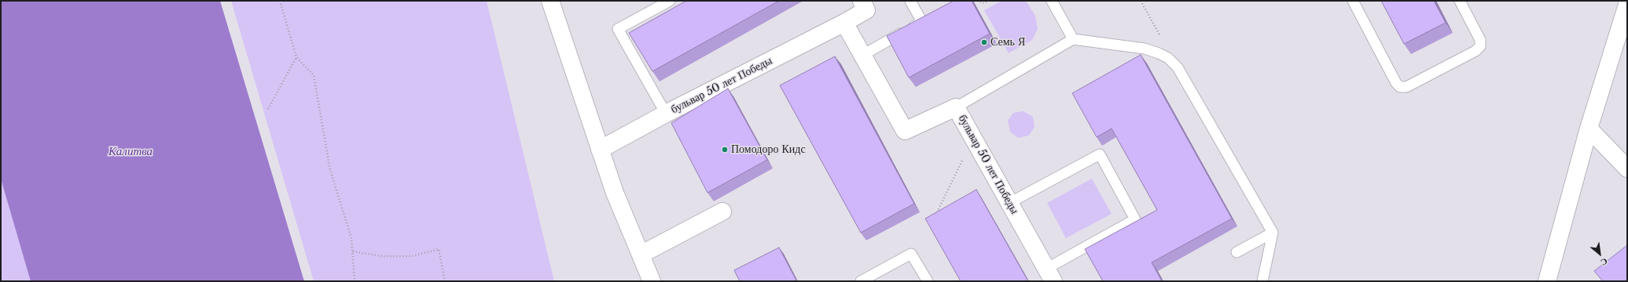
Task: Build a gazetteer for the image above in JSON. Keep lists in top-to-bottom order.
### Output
{
  "streets": {
    "street": ["бульвар 50 лет Победы"]
  },
  "water": ["Калитва"],
  "places": ["Семь Я", "Помодоро Кидс"],
  "north": "bottom right"
}
